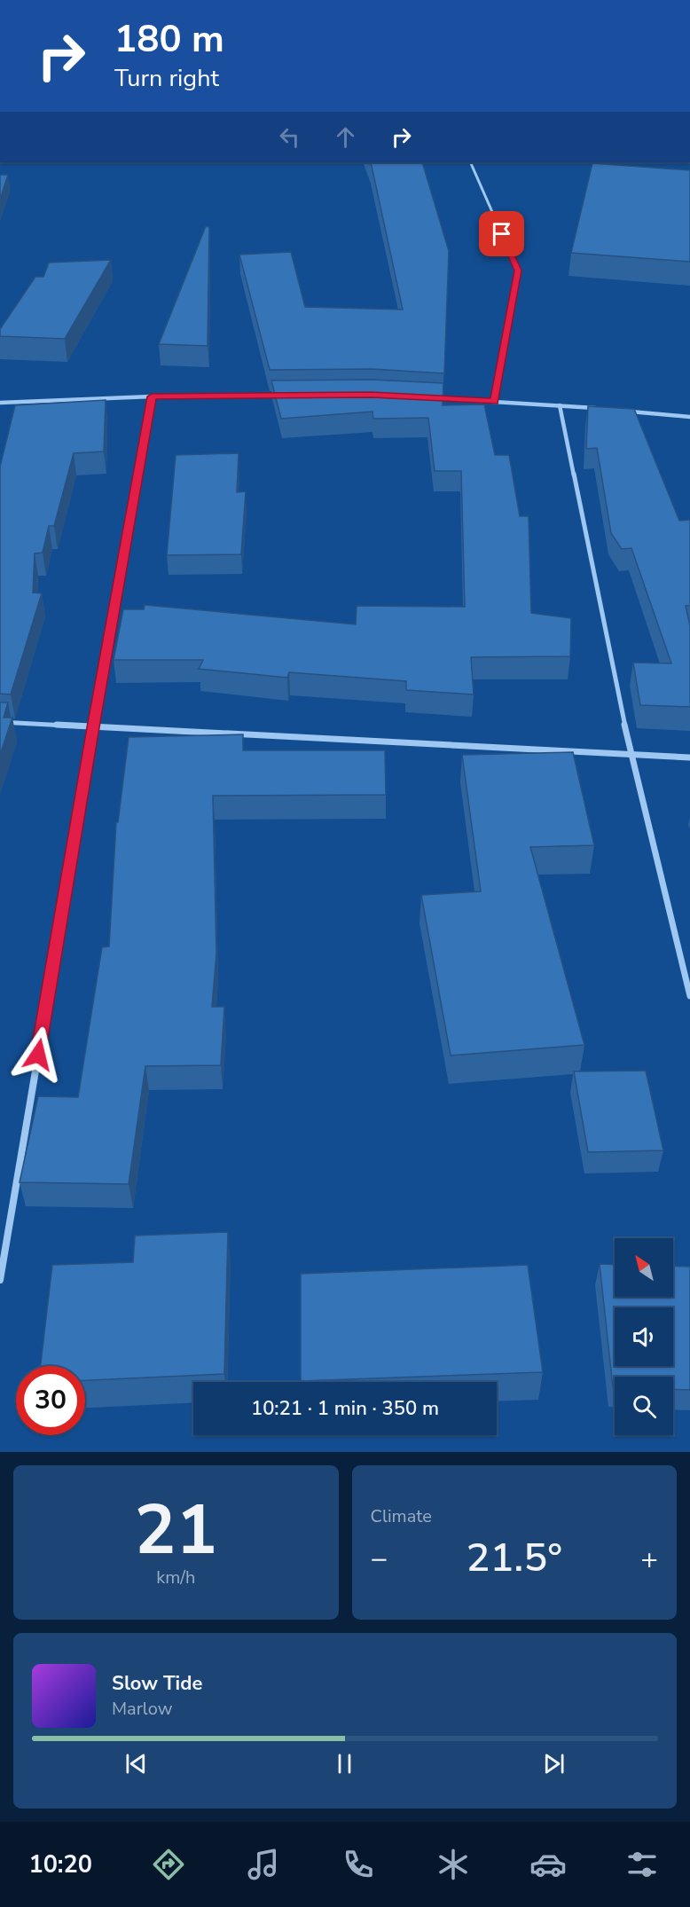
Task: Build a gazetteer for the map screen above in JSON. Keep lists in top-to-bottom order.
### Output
{
  "north": "top left",
  "page": {
    "turn": ["180 m", "Turn right"],
    "limit": "30",
    "trip": "10:21 · 1 min · 350 m",
    "tile": [
      ["21", "km/h"],
      "Climate"
    ],
    "heat": ["−", "21.5°", "+"],
    "song": ["Slow Tide", "Marlow"],
    "tabs": "10:20"
  }
}
